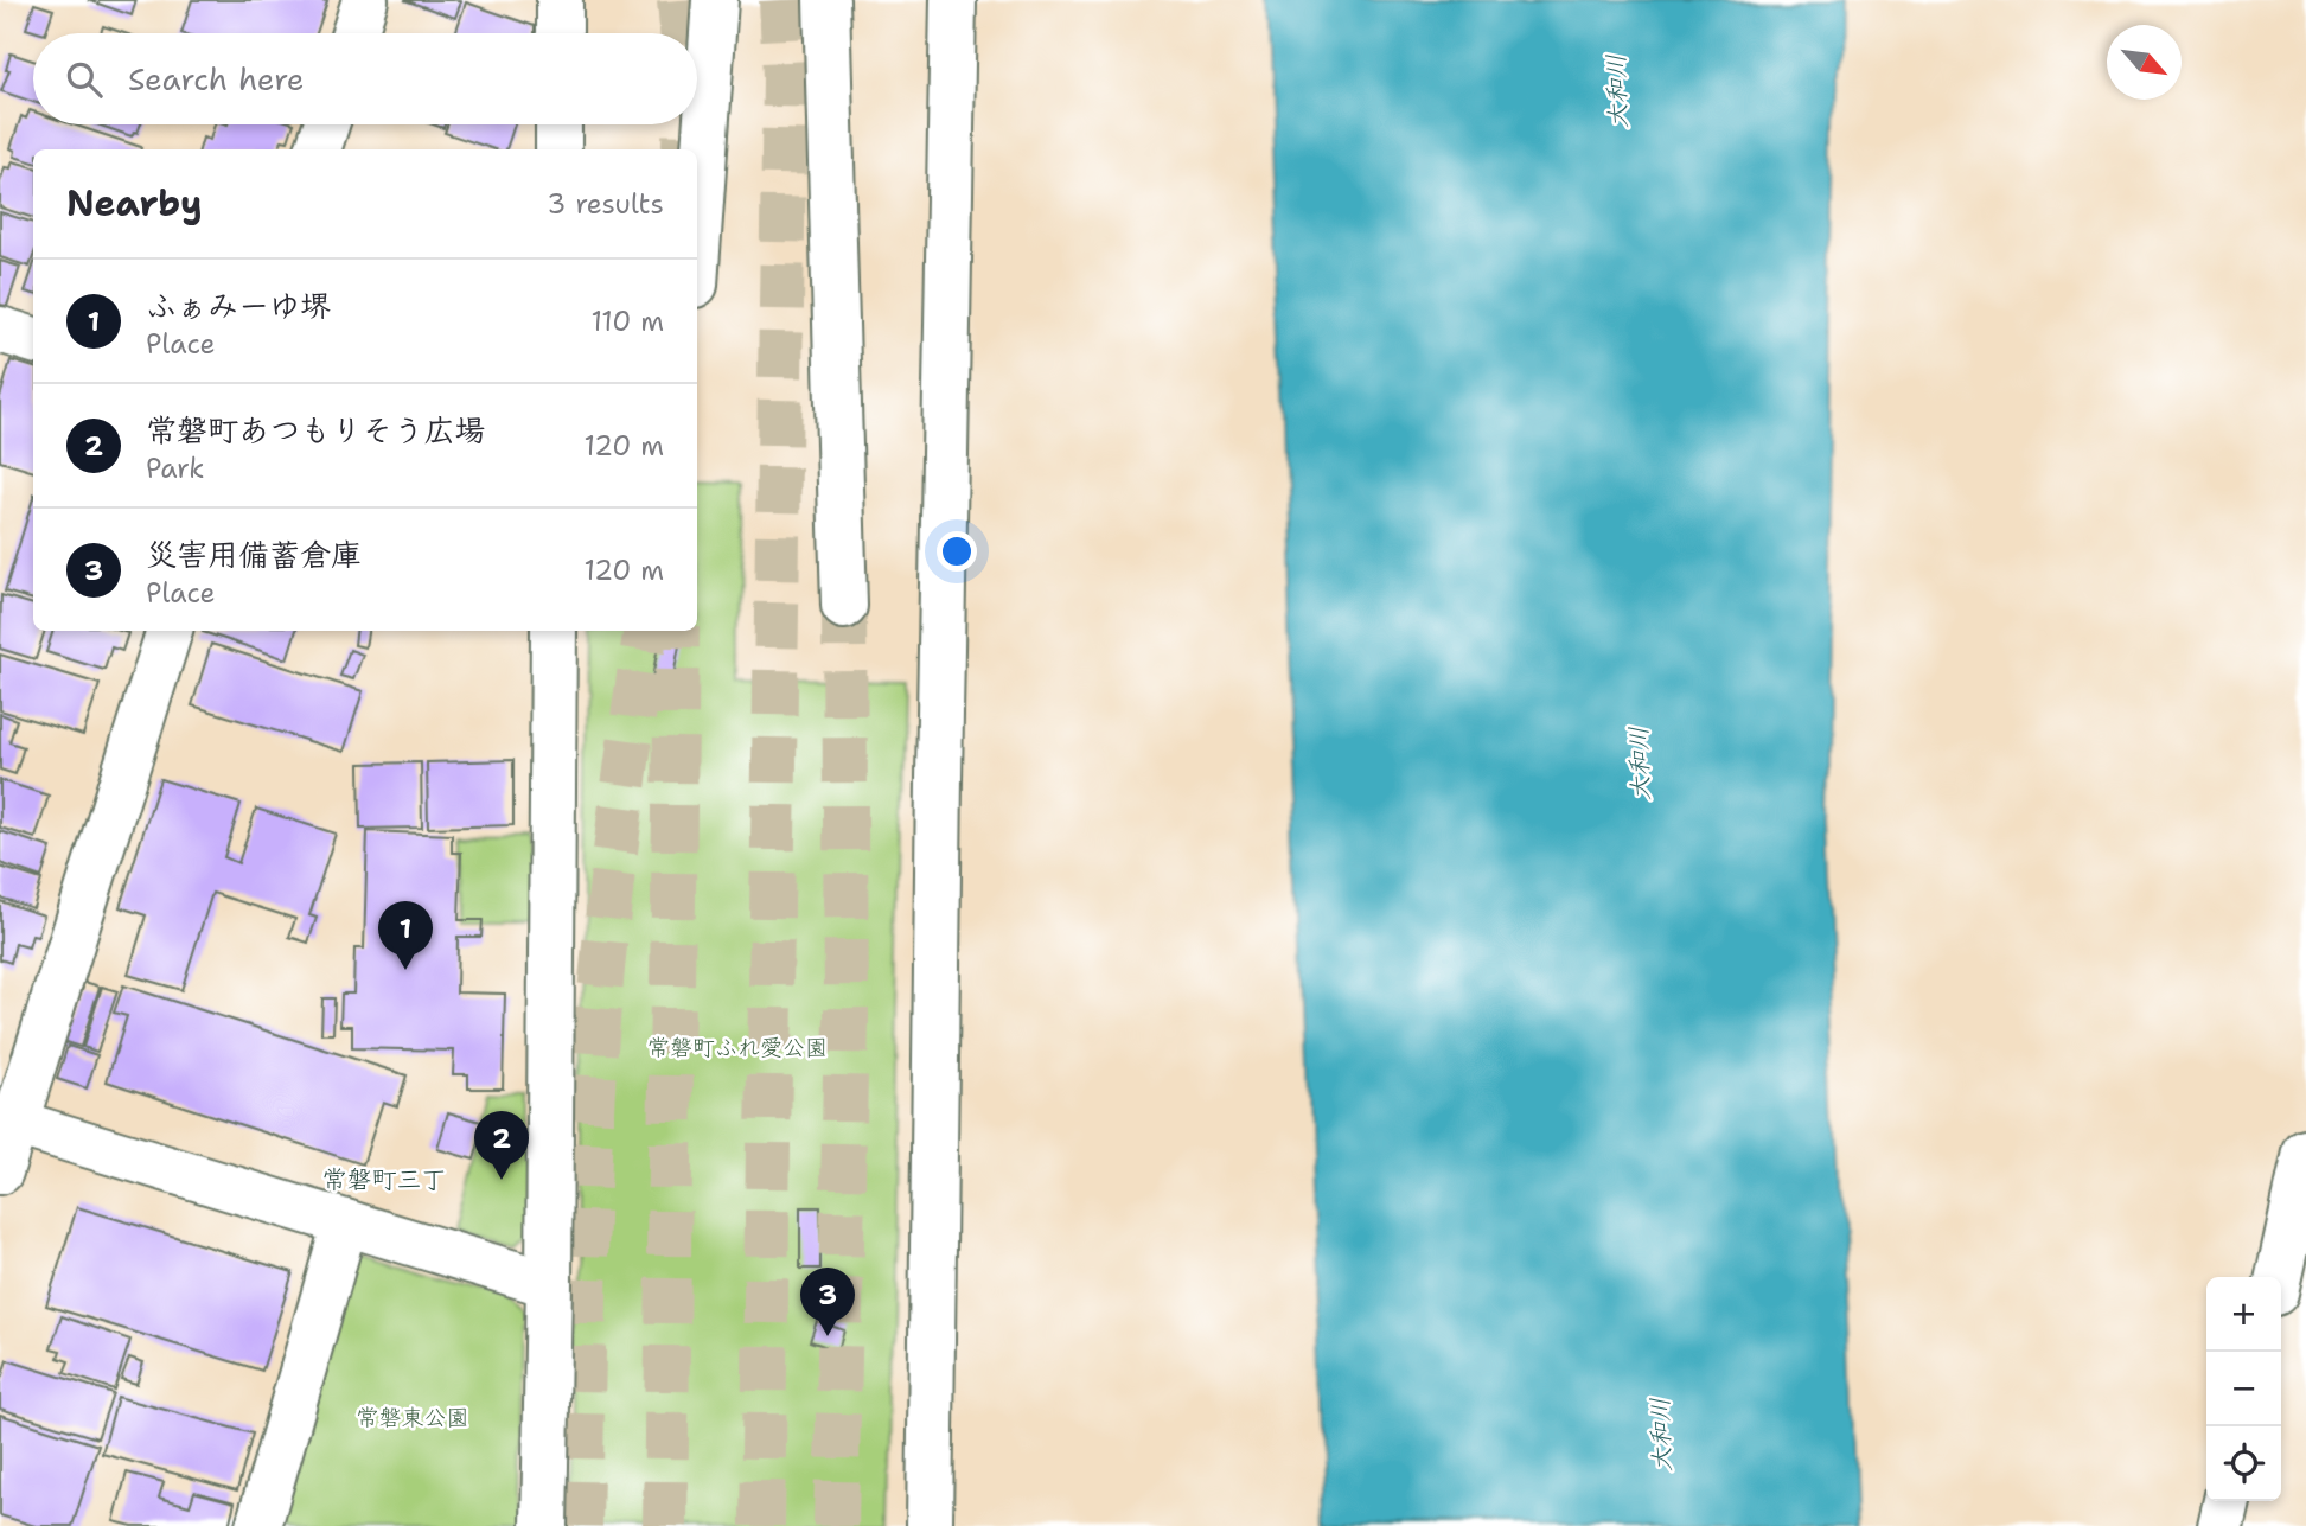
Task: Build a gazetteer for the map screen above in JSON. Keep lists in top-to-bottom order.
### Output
{
  "districts": ["常磐町三丁"],
  "water": ["大和川"],
  "parks": ["常磐町ふれ愛公園", "常磐東公園"],
  "north": "bottom right",
  "page": {
    "search": "Search here",
    "heading": ["Nearby", "3 results"],
    "list": [
      {
        "mark": "1",
        "name": "ふぁみーゆ堺",
        "note": "Place",
        "value": "110 m"
      },
      {
        "mark": "2",
        "name": "常磐町あつもりそう広場",
        "note": "Park",
        "value": "120 m"
      },
      {
        "mark": "3",
        "name": "災害用備蓄倉庫",
        "note": "Place",
        "value": "120 m"
      }
    ],
    "pins": ["1", "2", "3"],
    "map_buttons": ["+", "−"]
  }
}
